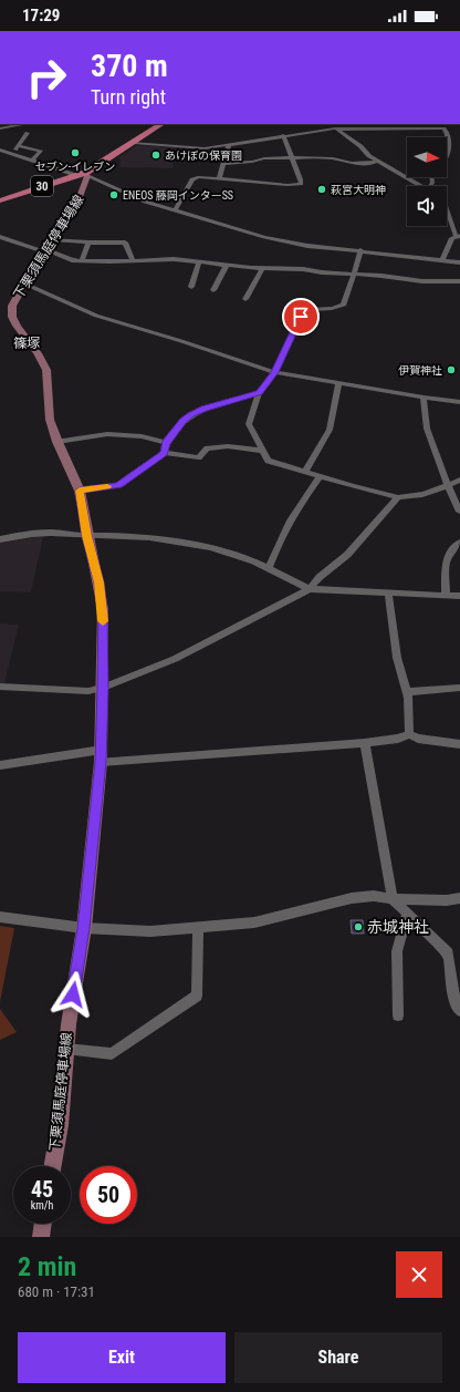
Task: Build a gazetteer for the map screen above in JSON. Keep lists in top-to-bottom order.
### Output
{
  "streets": {
    "main road": ["30", "下栗須馬庭停車場線"]
  },
  "crossings": [
    ["30", "下栗須馬庭停車場線"]
  ],
  "districts": ["篠塚"],
  "places": [
    "セブン-イレブン",
    "あけぼの保育園",
    "萩宮大明神",
    "ENEOS 藤岡インターSS",
    "伊賀神社",
    "赤城神社"
  ],
  "north": "right",
  "page": {
    "status": "17:29",
    "turn": ["370 m", "Turn right"],
    "speed": "45 km/h",
    "limit": "50",
    "heading": ["2 min", "680 m · 17:31"],
    "buttons": ["Exit", "Share"]
  }
}
